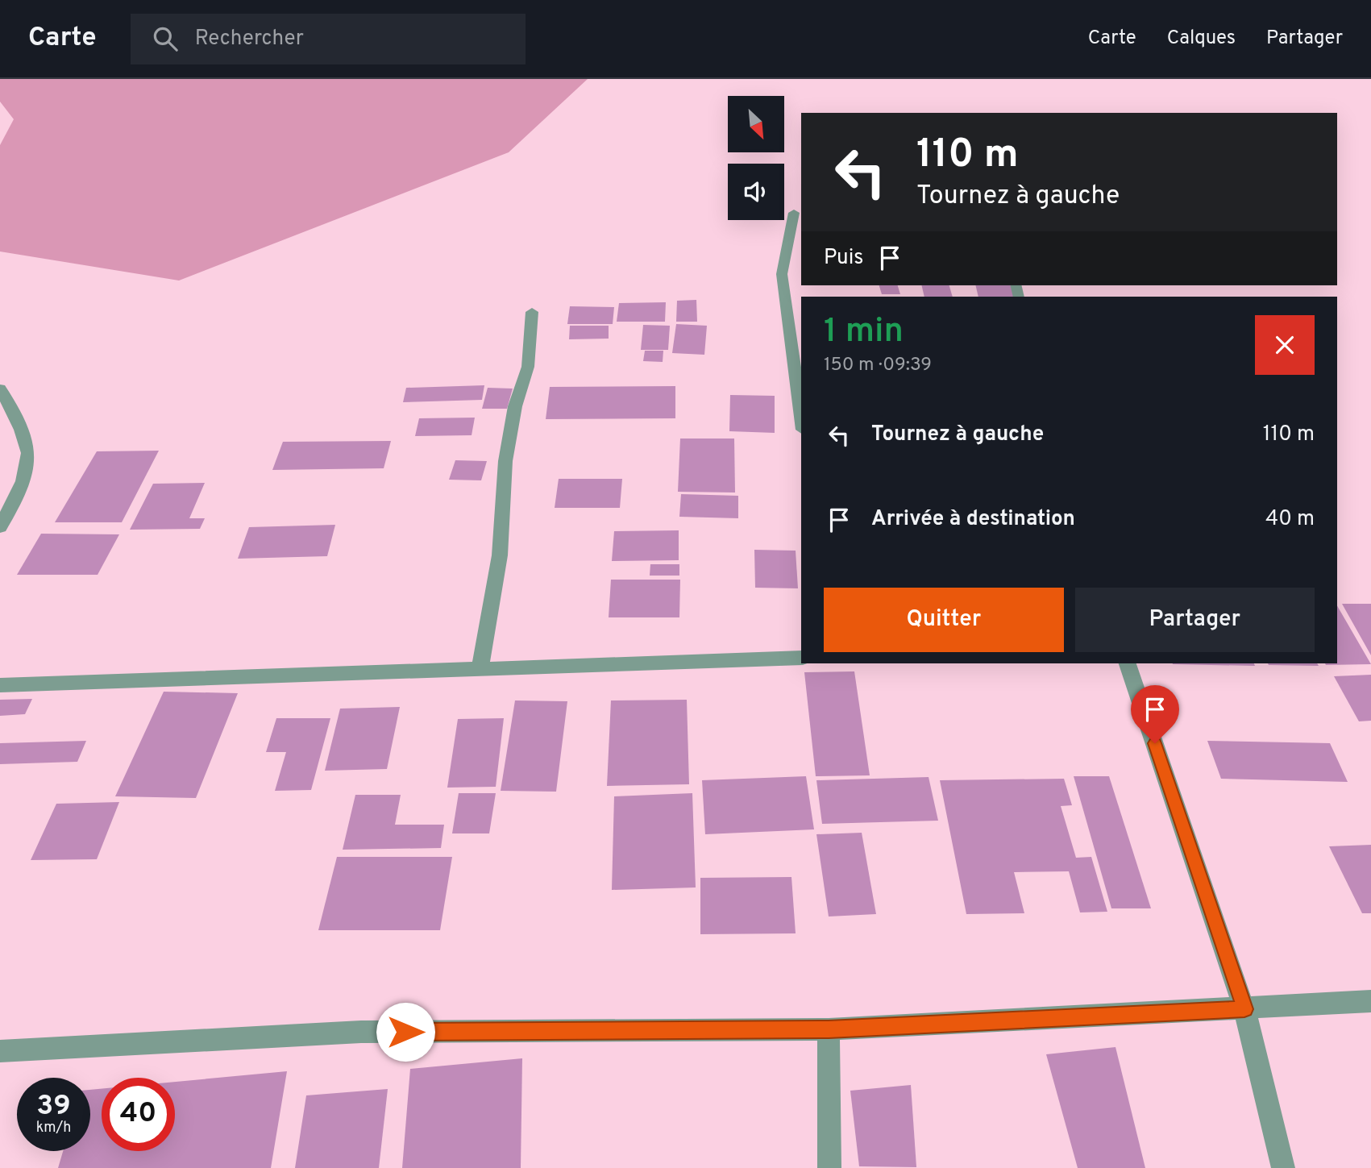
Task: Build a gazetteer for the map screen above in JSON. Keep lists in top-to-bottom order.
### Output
{
  "north": "bottom right",
  "page": {
    "header": "Carte",
    "search": "Rechercher",
    "nav": ["Carte", "Calques", "Partager"],
    "turn": ["110 m", "Tournez à gauche"],
    "then": "Puis",
    "heading": ["1 min", "150 m · 09:39"],
    "list": [
      {
        "name": "Tournez à gauche",
        "value": "110 m"
      },
      {
        "name": "Arrivée à destination",
        "value": "40 m"
      }
    ],
    "buttons": ["Quitter", "Partager"],
    "speed": "39 km/h",
    "limit": "40"
  }
}
